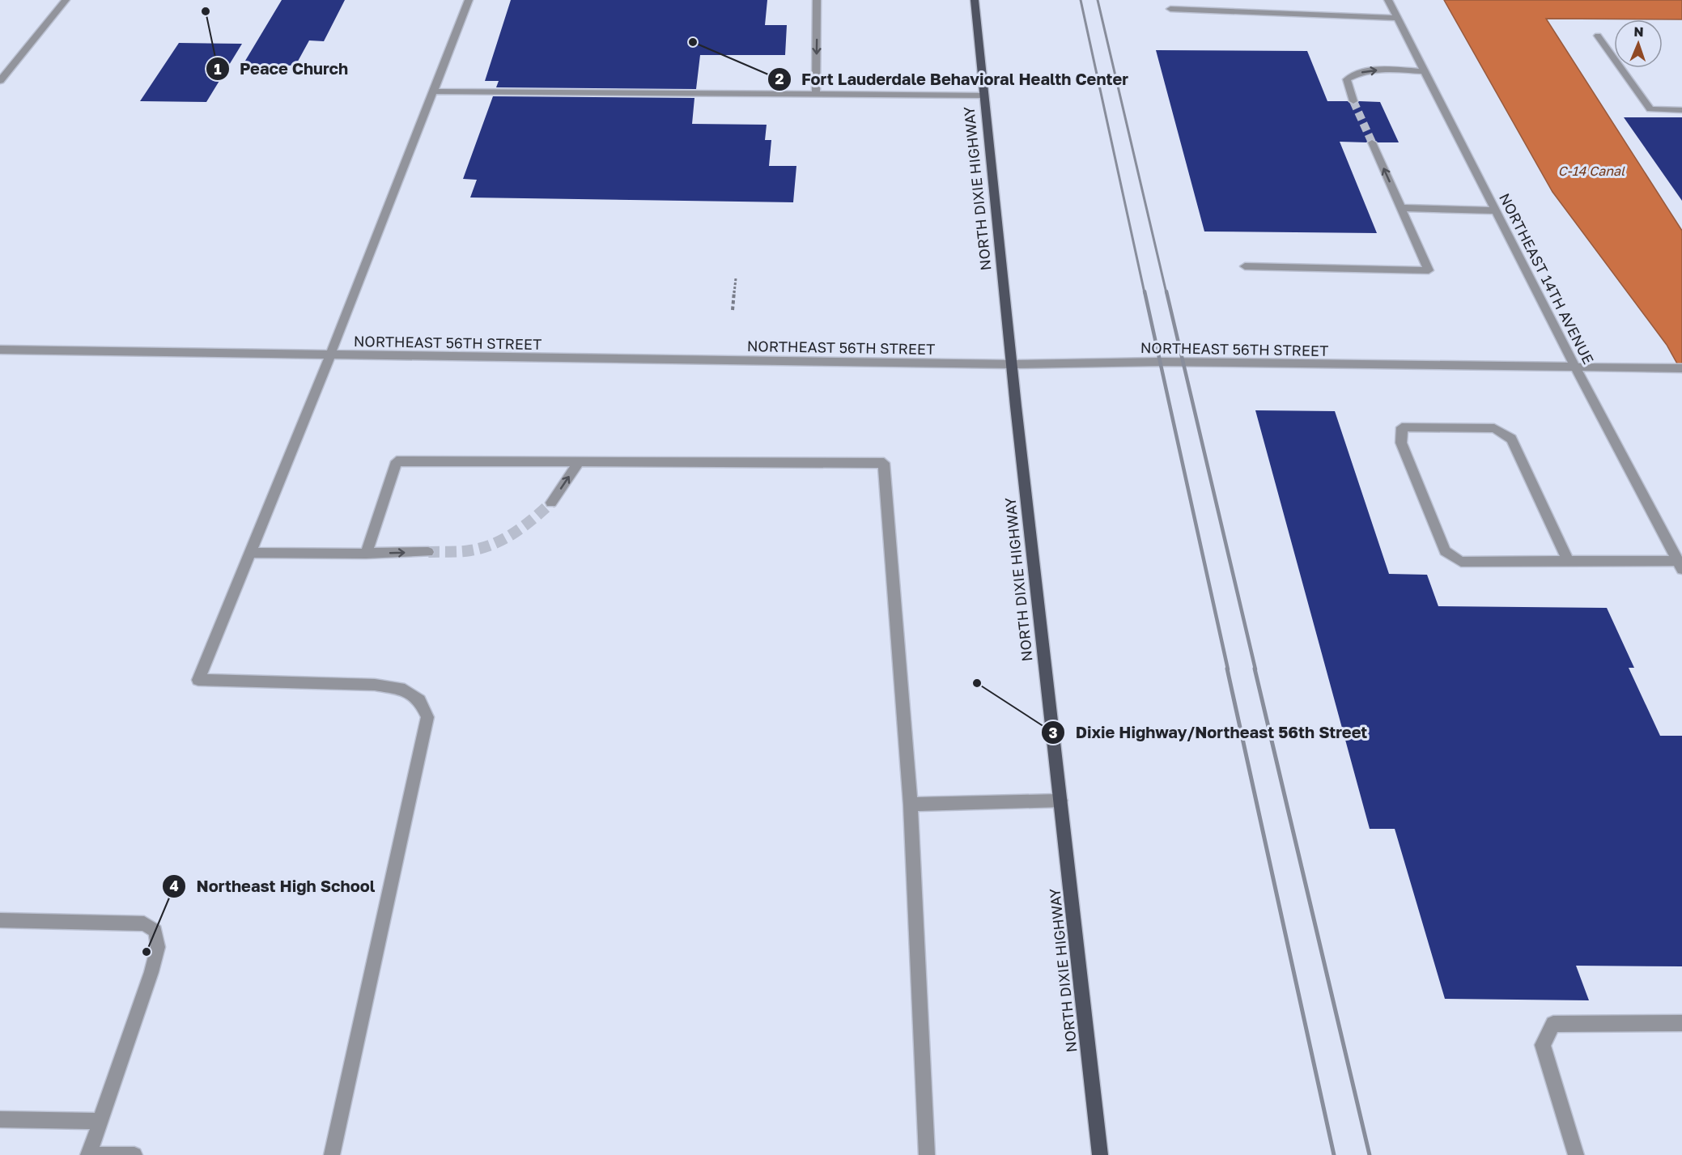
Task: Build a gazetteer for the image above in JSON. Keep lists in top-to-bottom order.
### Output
{
  "streets": {
    "main road": ["NORTH DIXIE HIGHWAY"],
    "street": ["NORTHEAST 14TH AVENUE", "NORTHEAST 56TH STREET"]
  },
  "crossings": [
    ["NORTH DIXIE HIGHWAY", "NORTHEAST 56TH STREET"],
    ["NORTHEAST 14TH AVENUE", "NORTHEAST 56TH STREET"]
  ],
  "water": ["C-14 Canal"],
  "places": [
    "Peace Church",
    "Fort Lauderdale Behavioral Health Center",
    "Dixie Highway/Northeast 56th Street",
    "Northeast High School"
  ],
  "north": "top"
}
